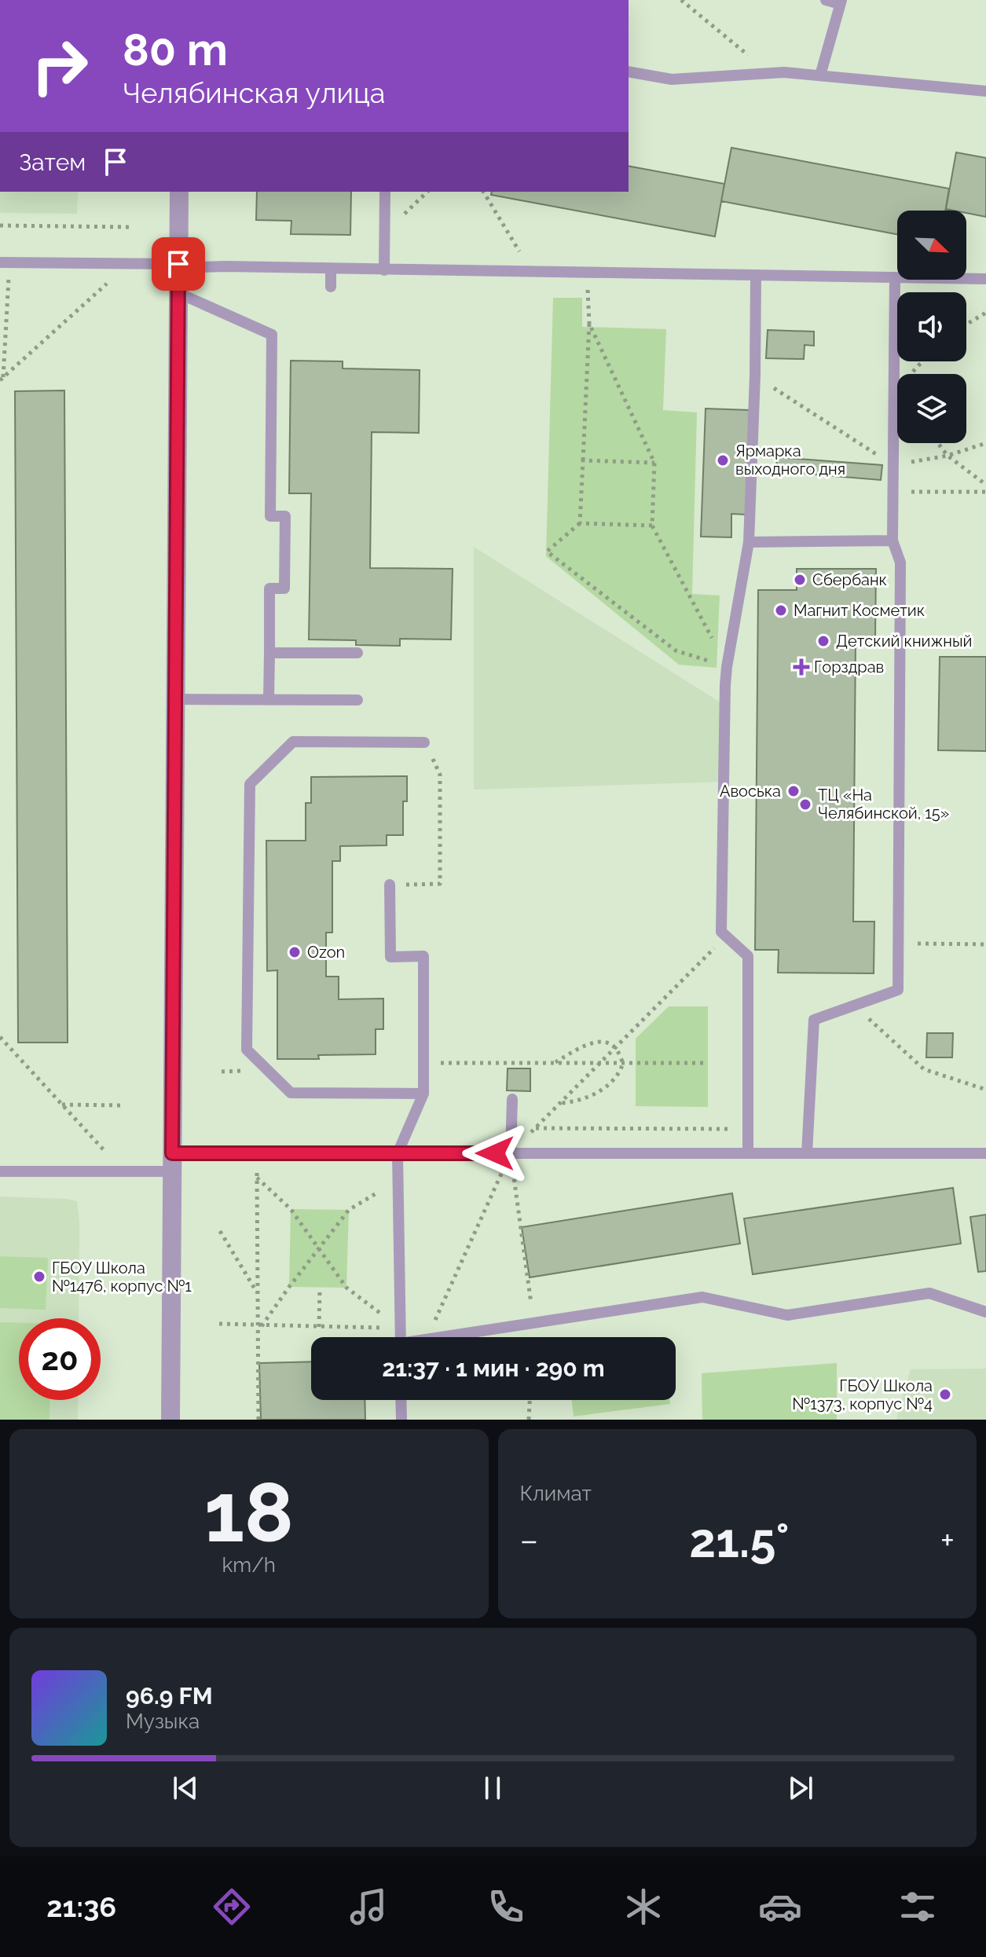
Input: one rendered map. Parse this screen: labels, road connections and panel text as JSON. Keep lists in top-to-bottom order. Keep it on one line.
{"places":{"other":["Ярмарка выходного дня","Сбербанк","Магнит Косметик","Детский книжный","Авоська","ТЦ «На Челябинской, 15»","Ozon","ГБОУ Школа №1476, корпус №1","ГБОУ Школа №1373, корпус №4"],"health":["Горздрав"]},"north":"bottom right","page":{"turn":["80 m","Челябинская улица"],"then":"Затем","limit":"20","trip":"21:37 · 1 мин · 290 m","tile":[["18","km/h"],"Климат"],"heat":["−","21.5°","+"],"song":["96.9 FM","Музыка"],"tabs":"21:36"}}
